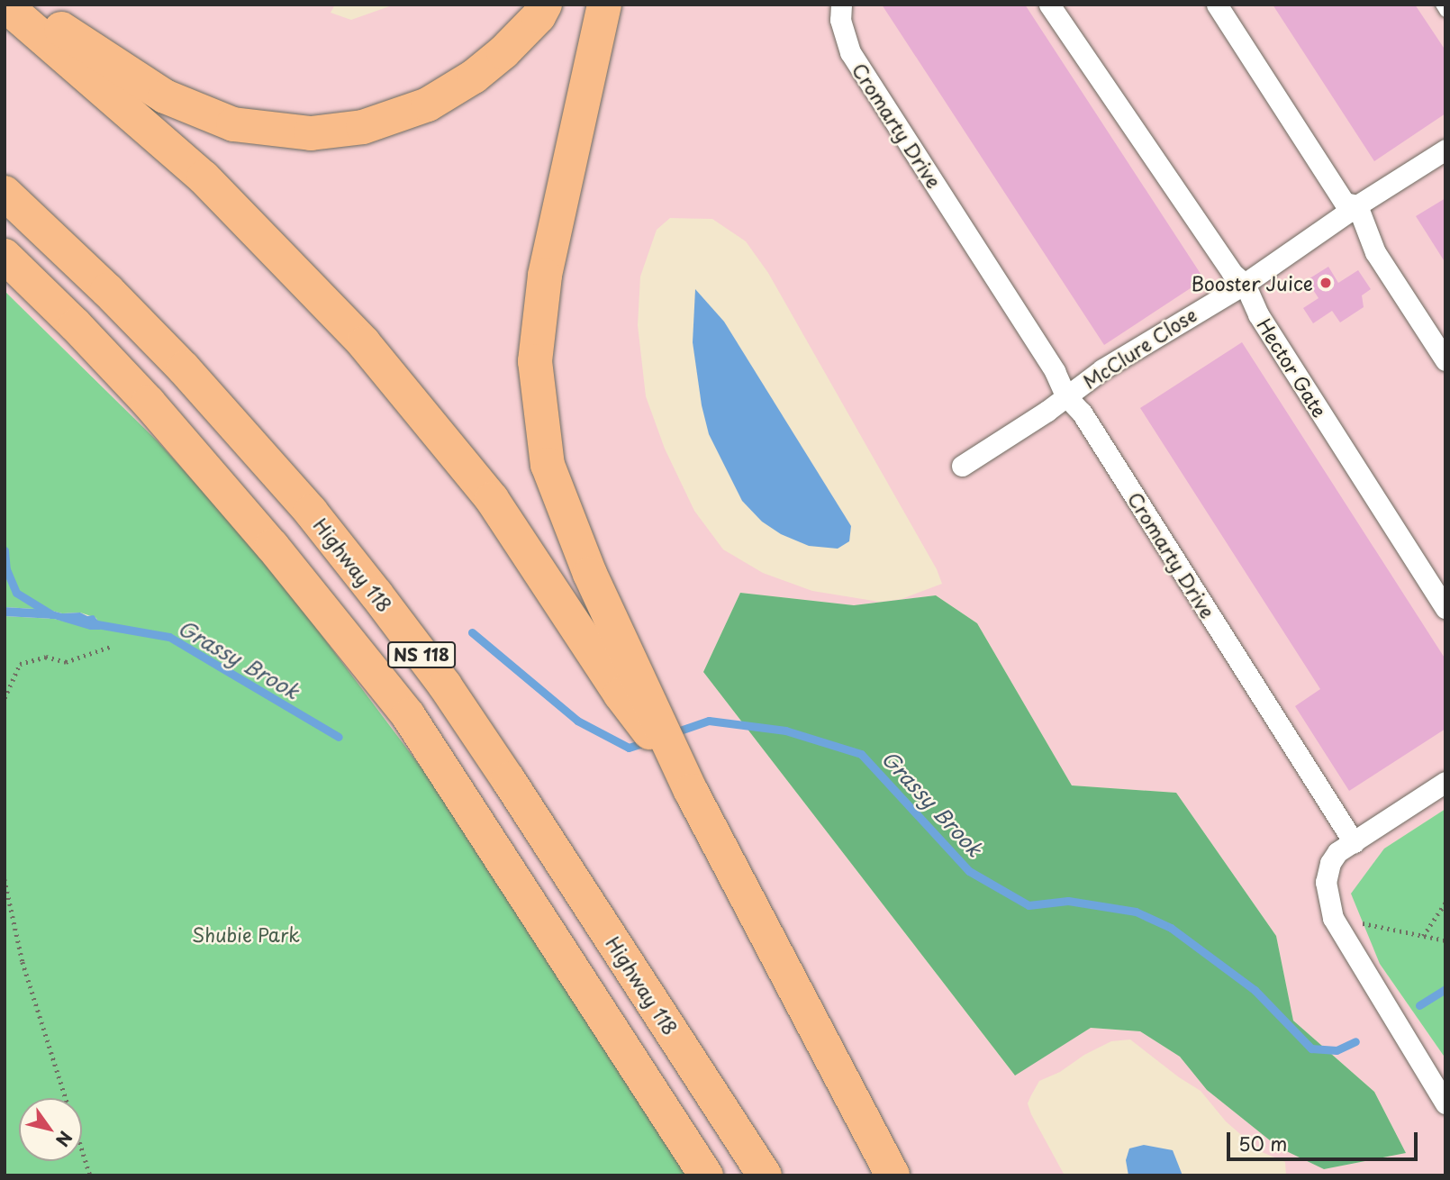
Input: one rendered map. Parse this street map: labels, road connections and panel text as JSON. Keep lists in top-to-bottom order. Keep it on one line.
{"streets":{"highway":["Highway 118","NS 118"],"street":["Cromarty Drive","McClure Close","Hector Gate"]},"crossings":[["Cromarty Drive","McClure Close"],["McClure Close","Hector Gate"]],"water":["Grassy Brook"],"parks":["Shubie Park"],"places":["Booster Juice"],"scale_bar":"50 m","north":"bottom right"}
